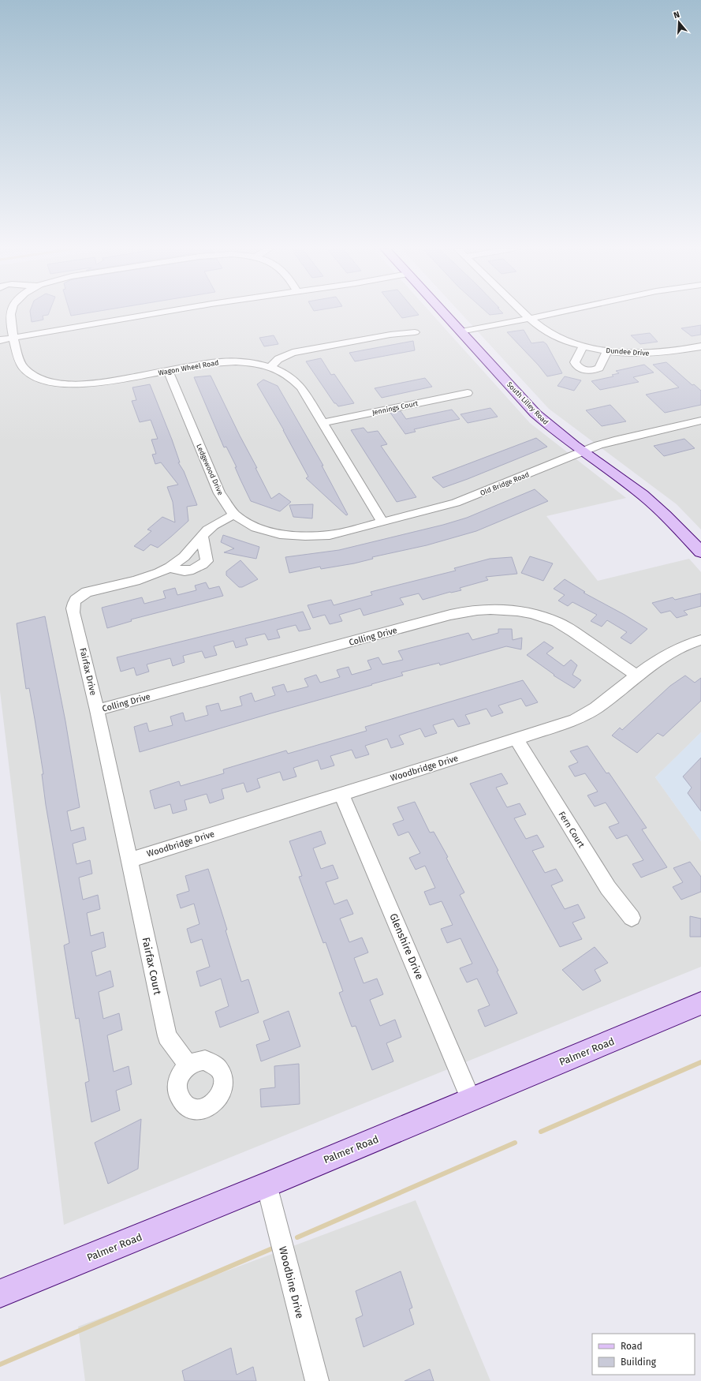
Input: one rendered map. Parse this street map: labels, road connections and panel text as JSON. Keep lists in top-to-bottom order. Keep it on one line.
{"streets":{"street":["Dundee Drive","Wagon Wheel Road","South Lilley Road","Jennings Court","Ledgewood Drive","Old Bridge Road","Colling Drive","Fairfax Drive","Woodbridge Drive","Fern Court","Glenshire Drive","Fairfax Court","Palmer Road","Woodbine Drive"]},"crossings":[["Wagon Wheel Road","Jennings Court"],["Wagon Wheel Road","Ledgewood Drive"],["Wagon Wheel Road","Old Bridge Road"],["South Lilley Road","Old Bridge Road"],["Ledgewood Drive","Old Bridge Road"],["Ledgewood Drive","Fairfax Drive"],["Colling Drive","Fairfax Drive"],["Colling Drive","Woodbridge Drive"],["Fairfax Drive","Woodbridge Drive"],["Fairfax Drive","Fairfax Court"],["Woodbridge Drive","Fern Court"],["Woodbridge Drive","Glenshire Drive"],["Woodbridge Drive","Fairfax Court"],["Glenshire Drive","Palmer Road"],["Palmer Road","Woodbine Drive"]],"legend":["Road","Building"],"north":"top"}
